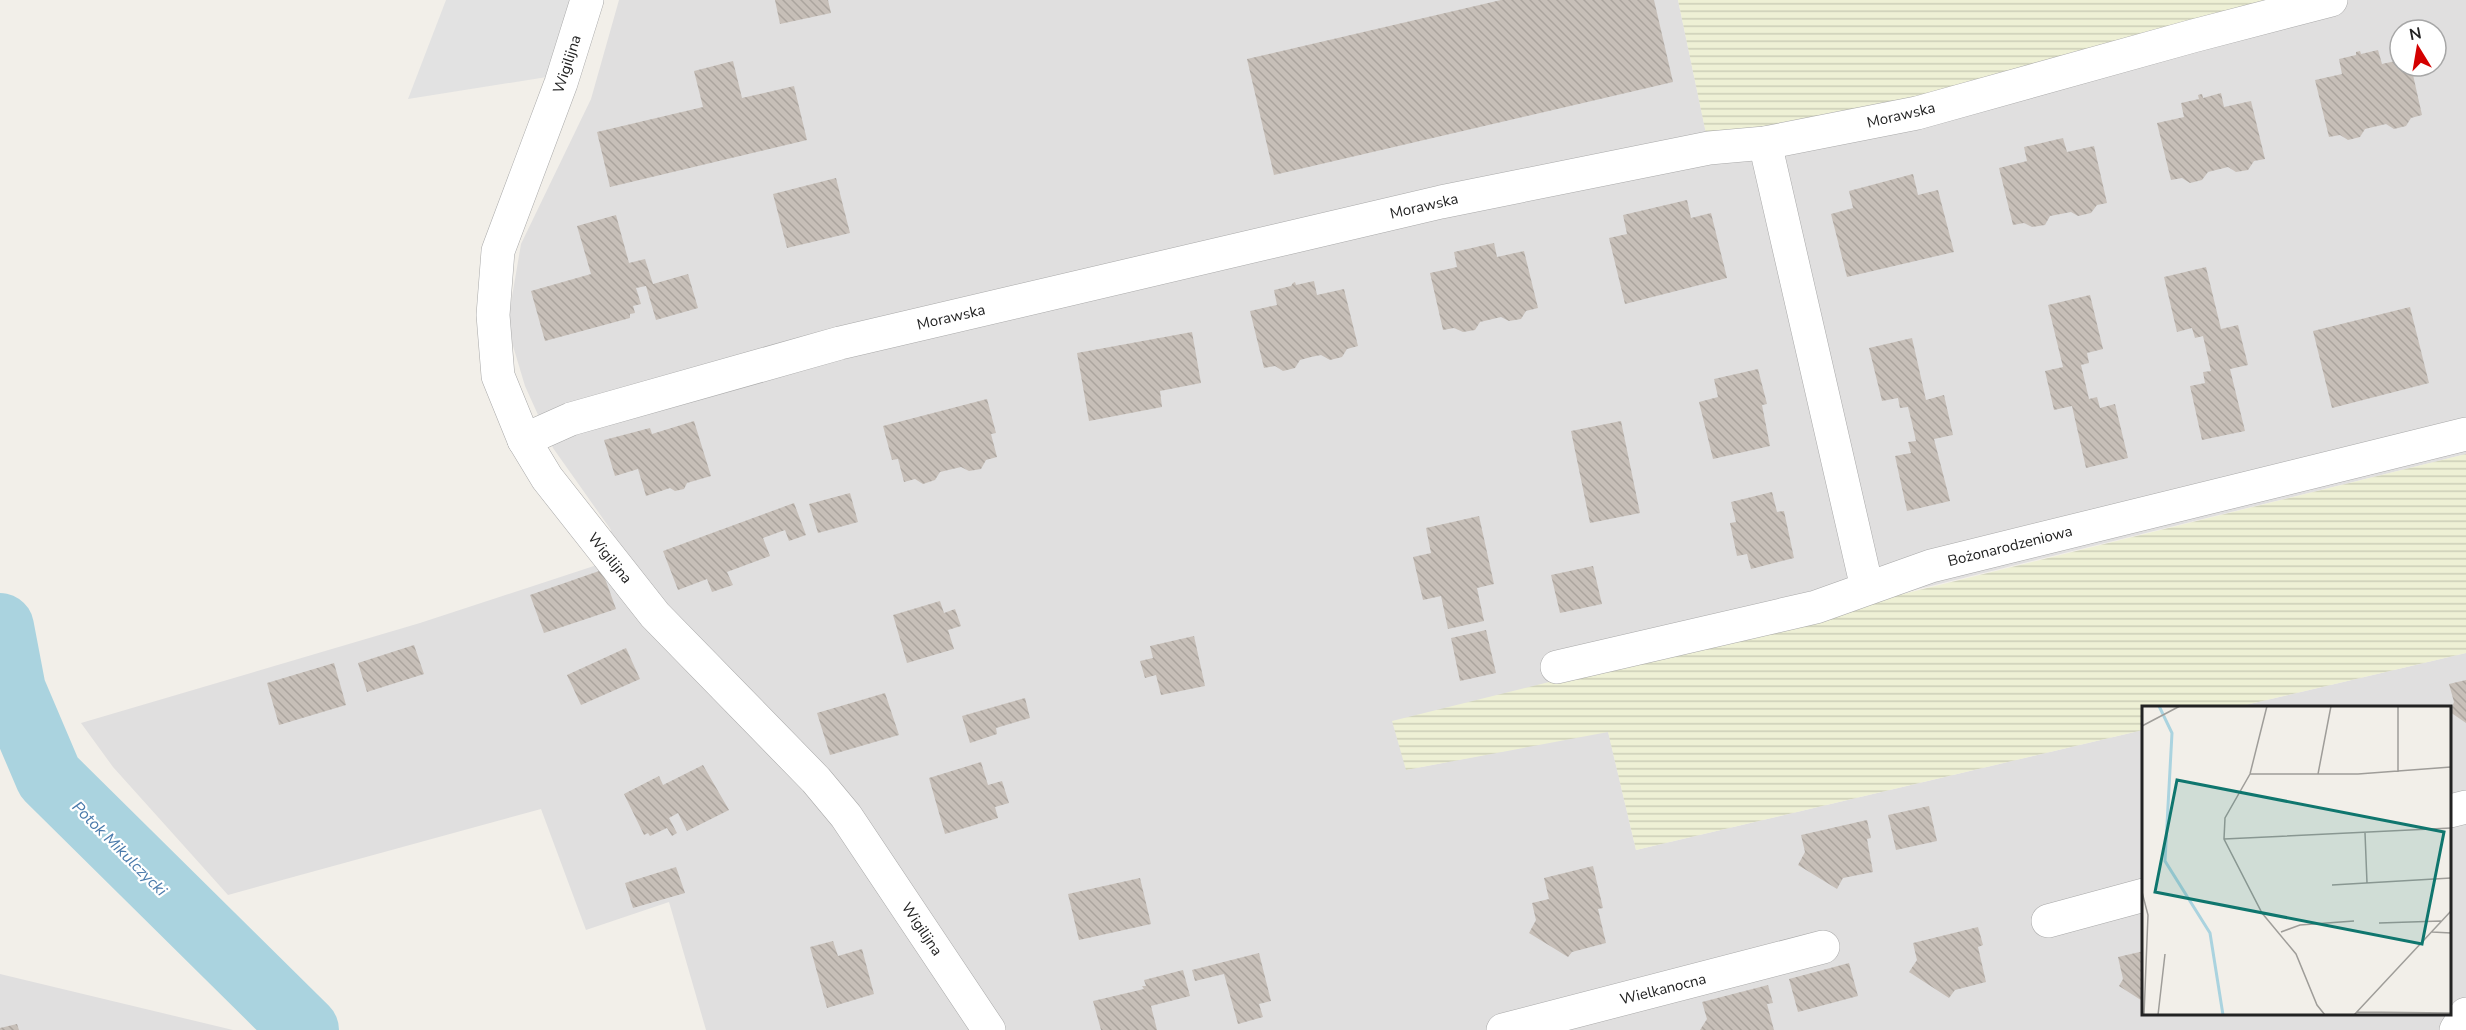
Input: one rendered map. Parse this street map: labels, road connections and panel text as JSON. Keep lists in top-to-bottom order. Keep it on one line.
{"streets":{"street":["Wigilijna","Morawska","Bożonarodzeniowa","Wielkanocna"]},"crossings":[["Wigilijna","Morawska"]],"water":["Potok Mikulczycki"],"north":"top"}
